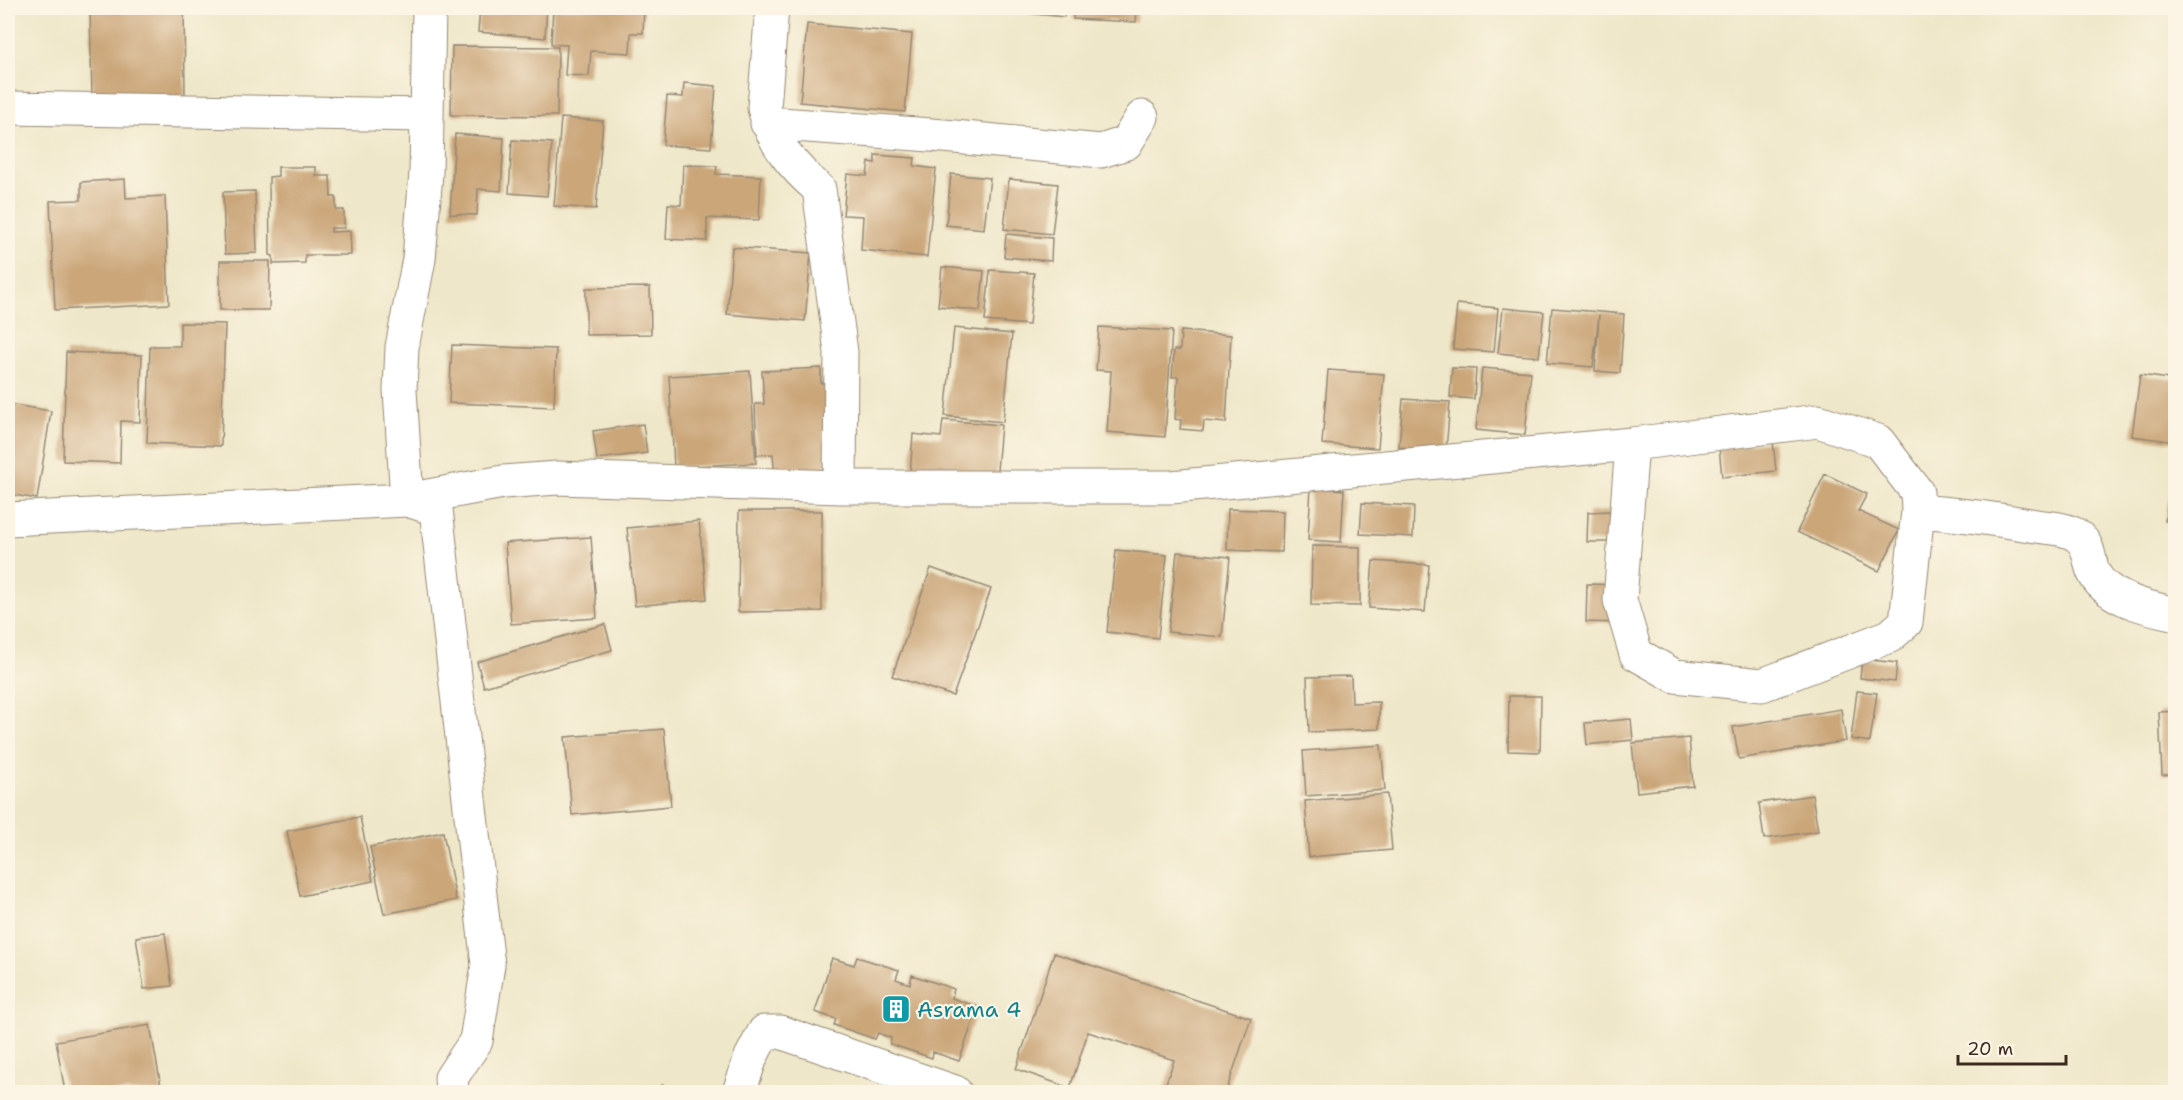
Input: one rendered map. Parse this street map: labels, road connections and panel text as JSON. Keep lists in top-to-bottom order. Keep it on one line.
{"places":{"building":["Asrama 4"]},"scale_bar":"20 m"}
